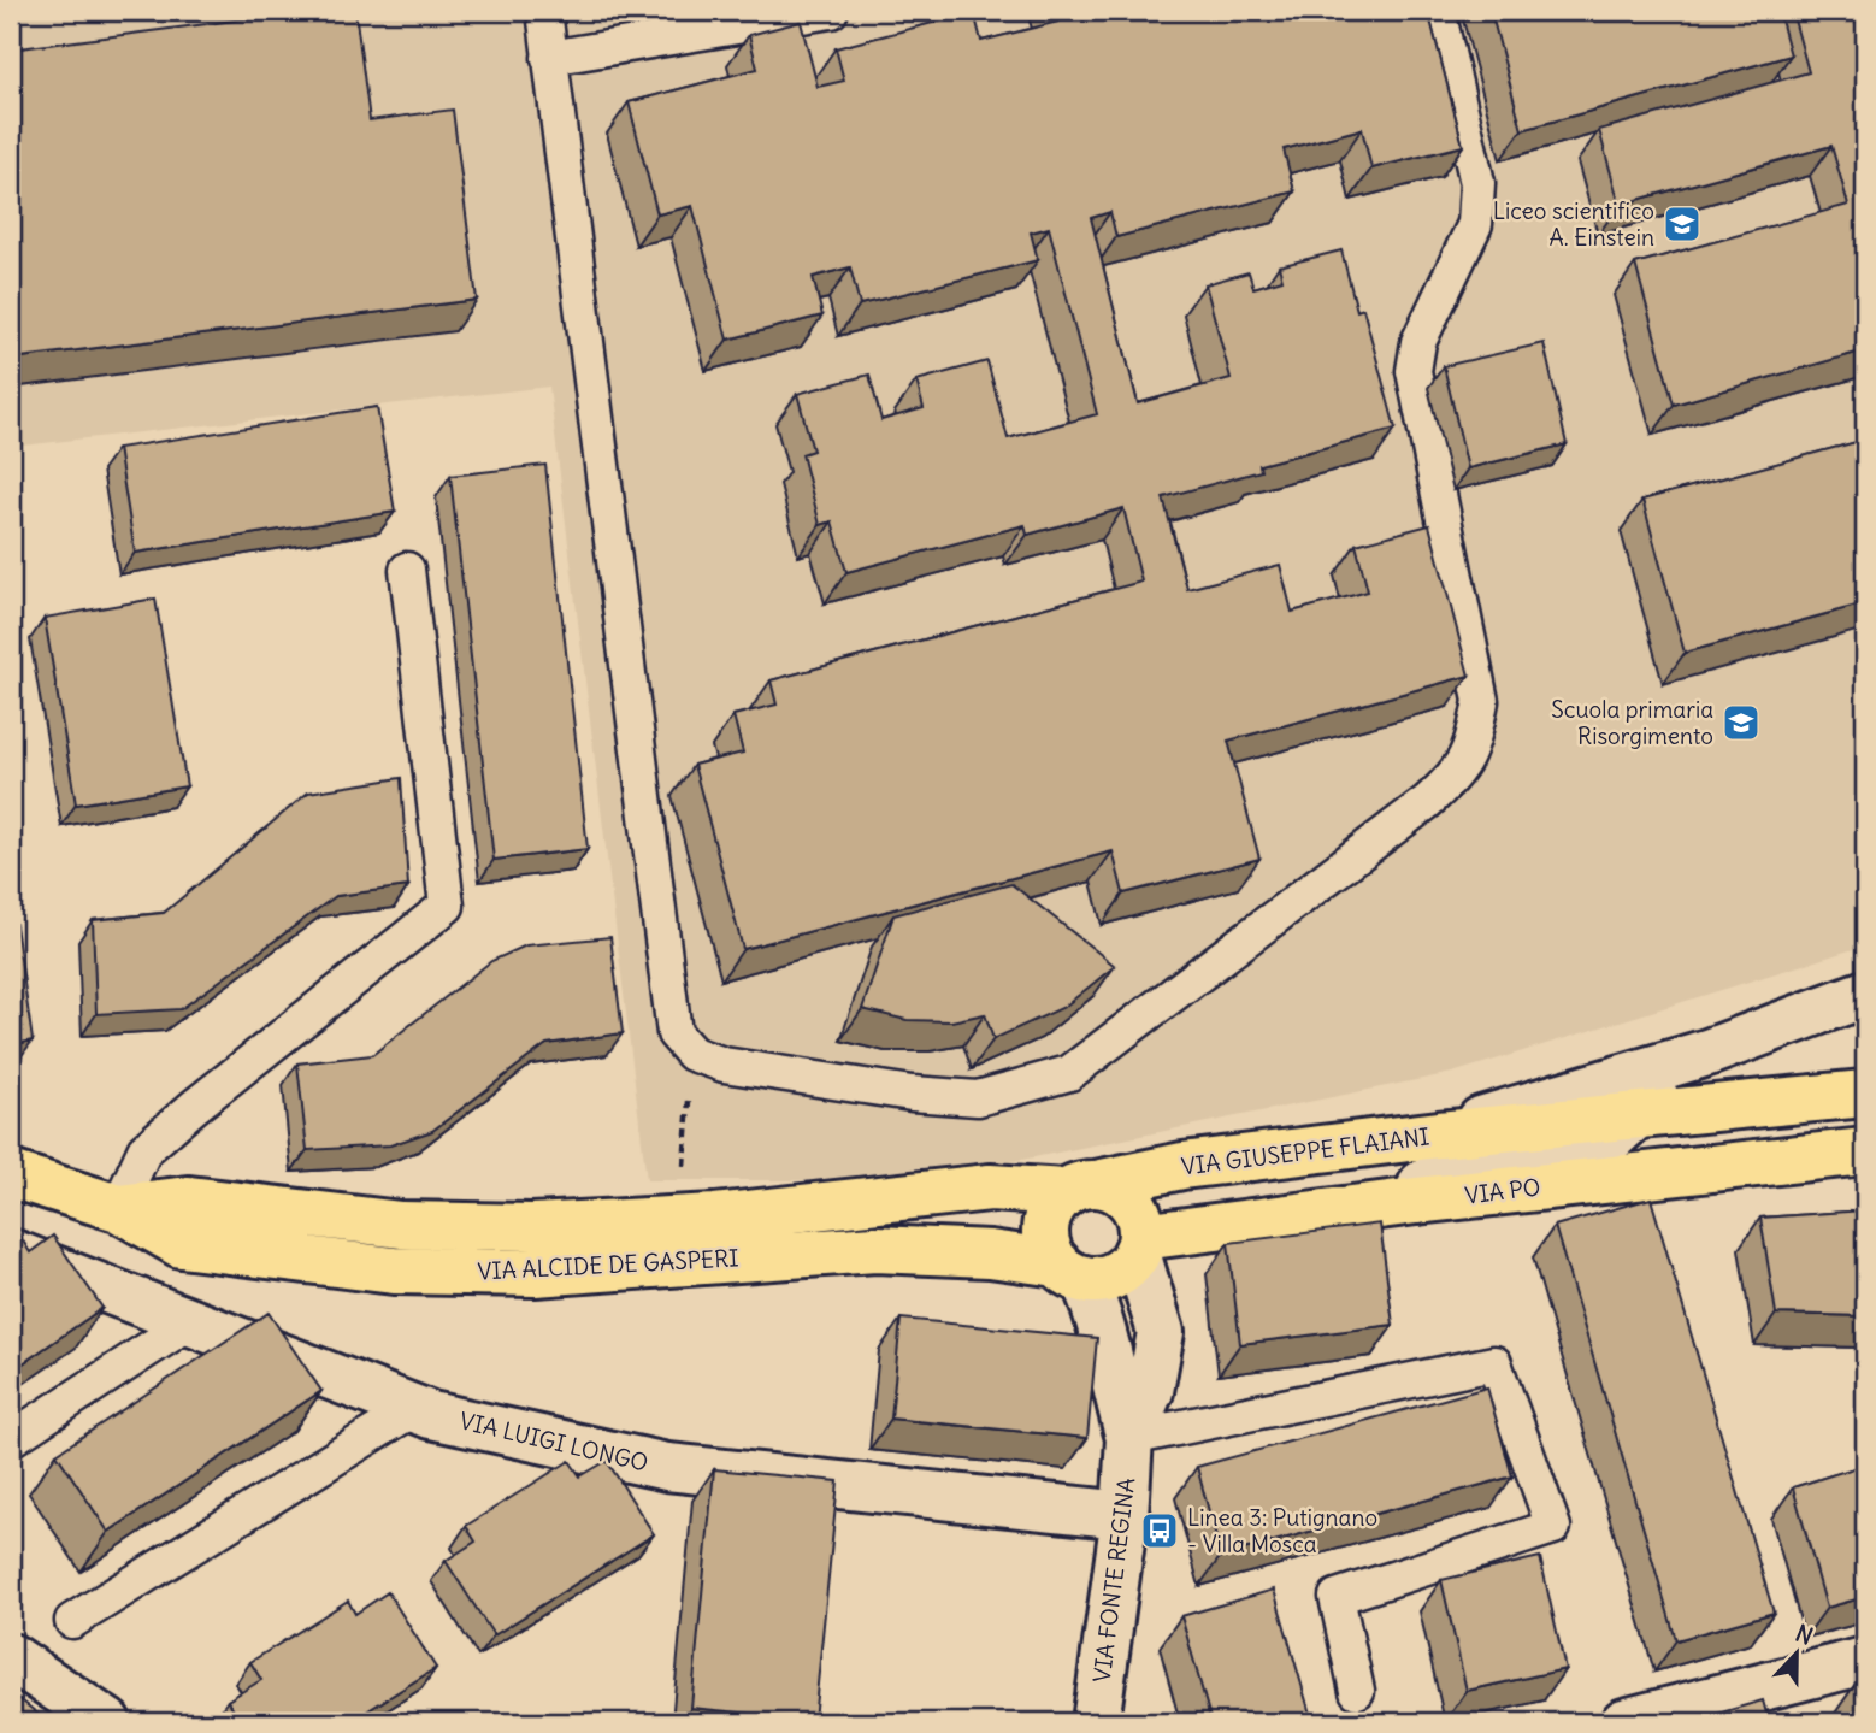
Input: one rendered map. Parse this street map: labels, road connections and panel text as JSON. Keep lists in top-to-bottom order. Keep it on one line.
{"streets":{"main road":["VIA GIUSEPPE FLAIANI","VIA PO","VIA ALCIDE DE GASPERI"],"street":["VIA LUIGI LONGO","VIA FONTE REGINA"]},"crossings":[["VIA GIUSEPPE FLAIANI","VIA PO"],["VIA GIUSEPPE FLAIANI","VIA ALCIDE DE GASPERI"],["VIA GIUSEPPE FLAIANI","VIA FONTE REGINA"],["VIA PO","VIA ALCIDE DE GASPERI"],["VIA PO","VIA FONTE REGINA"],["VIA ALCIDE DE GASPERI","VIA FONTE REGINA"],["VIA LUIGI LONGO","VIA FONTE REGINA"]],"places":{"school or university":["Liceo scientifico A. Einstein","Scuola primaria Risorgimento"],"bus stop":["Linea 3: Putignano - Villa Mosca"]},"north":"top"}
